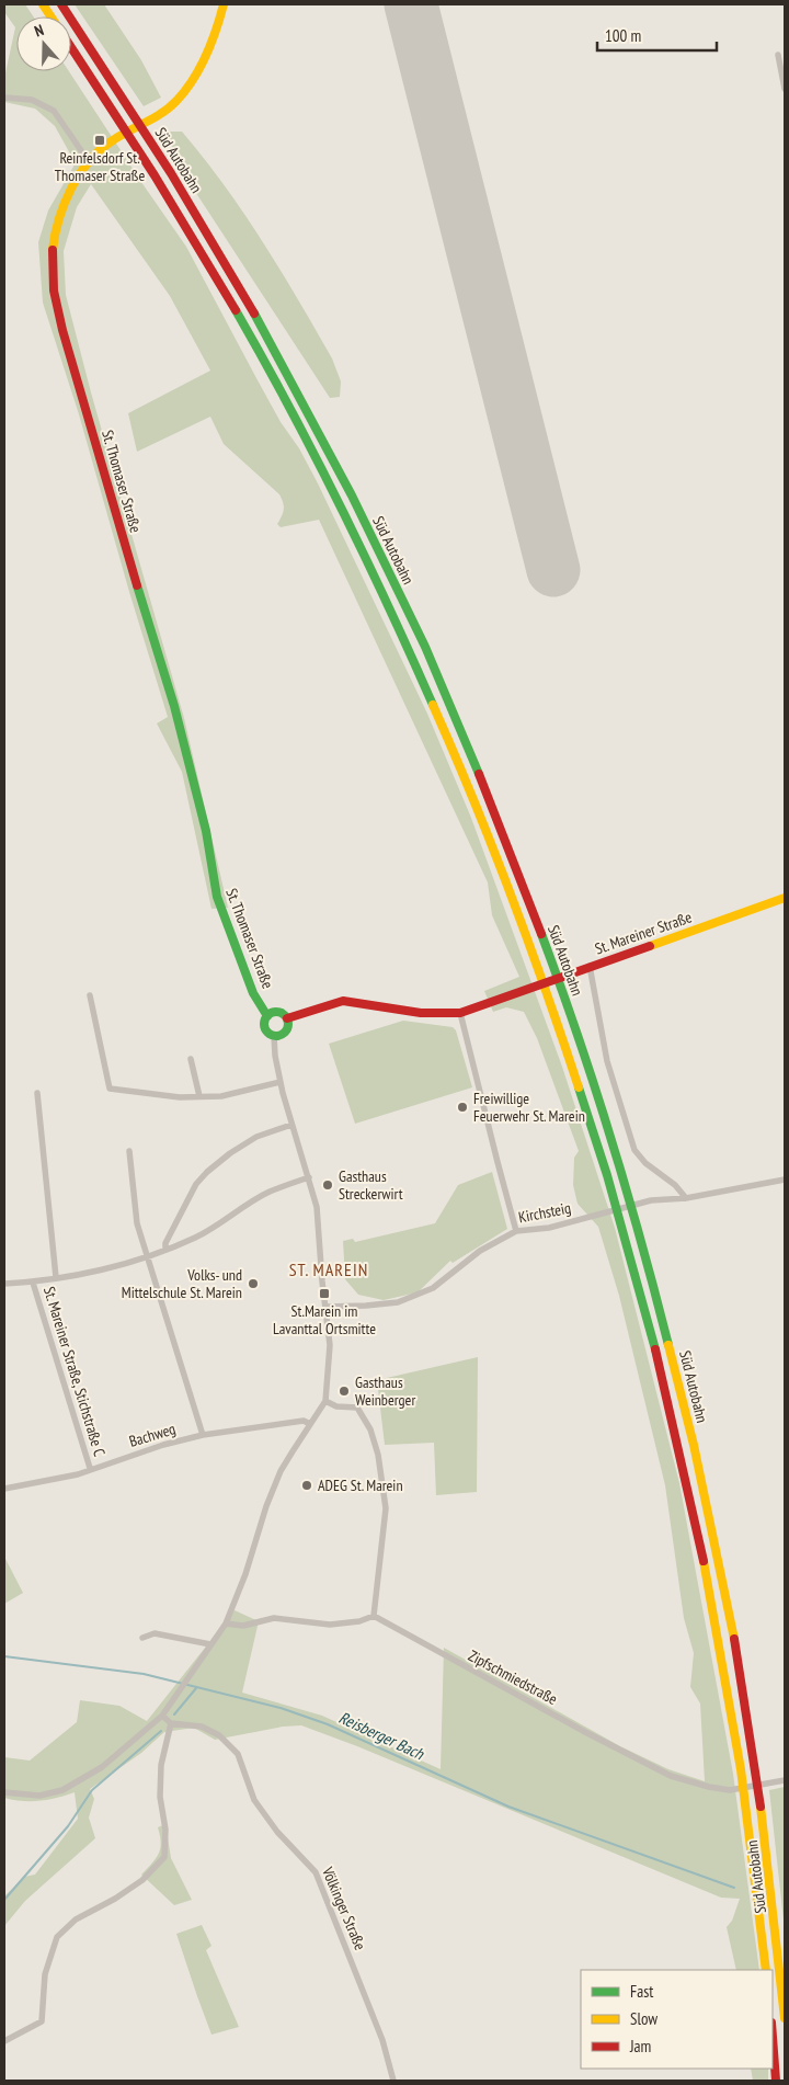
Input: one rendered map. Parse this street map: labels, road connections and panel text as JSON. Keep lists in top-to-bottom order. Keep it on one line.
{"streets":{"main road":["Süd Autobahn","St. Thomaser Straße","St. Mareiner Straße"],"street":["Kirchsteig","St. Mareiner Straße, Stichstraße C","Bachweg","Zipfschmiedstraße","Völkinger Straße"]},"crossings":[["St. Thomaser Straße","St. Mareiner Straße"],["St. Mareiner Straße, Stichstraße C","Bachweg"]],"districts":["ST. MAREIN"],"water":["Reisberger Bach"],"places":{"transit":["Reinfelsdorf St. Thomaser Straße","St.Marein im Lavanttal Ortsmitte"],"other":["Freiwillige Feuerwehr St. Marein","Gasthaus Streckerwirt","Volks- und Mittelschule St. Marein","Gasthaus Weinberger","ADEG St. Marein"]},"legend":["Fast","Slow","Jam"],"scale_bar":"100 m","north":"top"}
